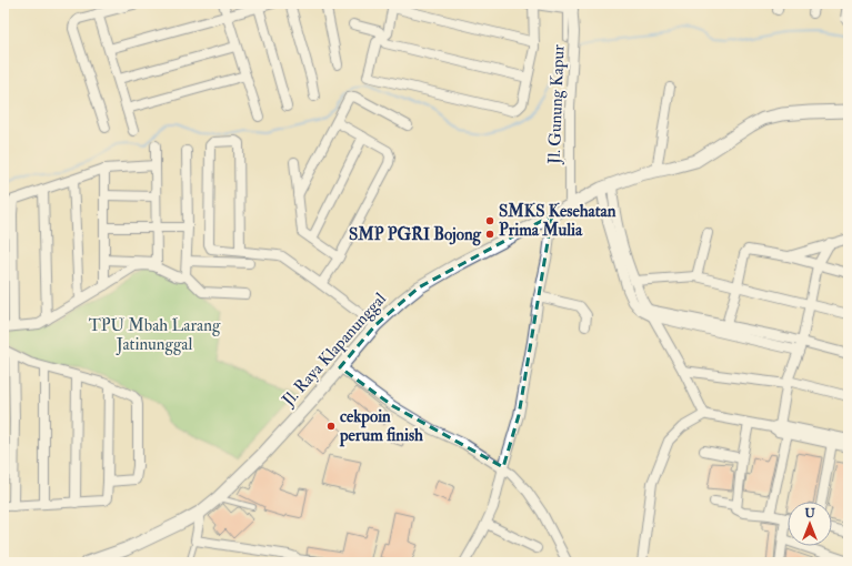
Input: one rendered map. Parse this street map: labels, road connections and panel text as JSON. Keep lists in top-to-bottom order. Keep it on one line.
{"streets":{"street":["Jl. Gunung Kapur","Jl. Raya Klapanunggal"]},"crossings":[["Jl. Gunung Kapur","Jl. Raya Klapanunggal"]],"parks":["TPU Mbah Larang Jatinunggal"],"places":["SMKS Kesehatan Prima Mulia","SMP PGRI Bojong","cekpoin perum finish"],"north":"top"}
